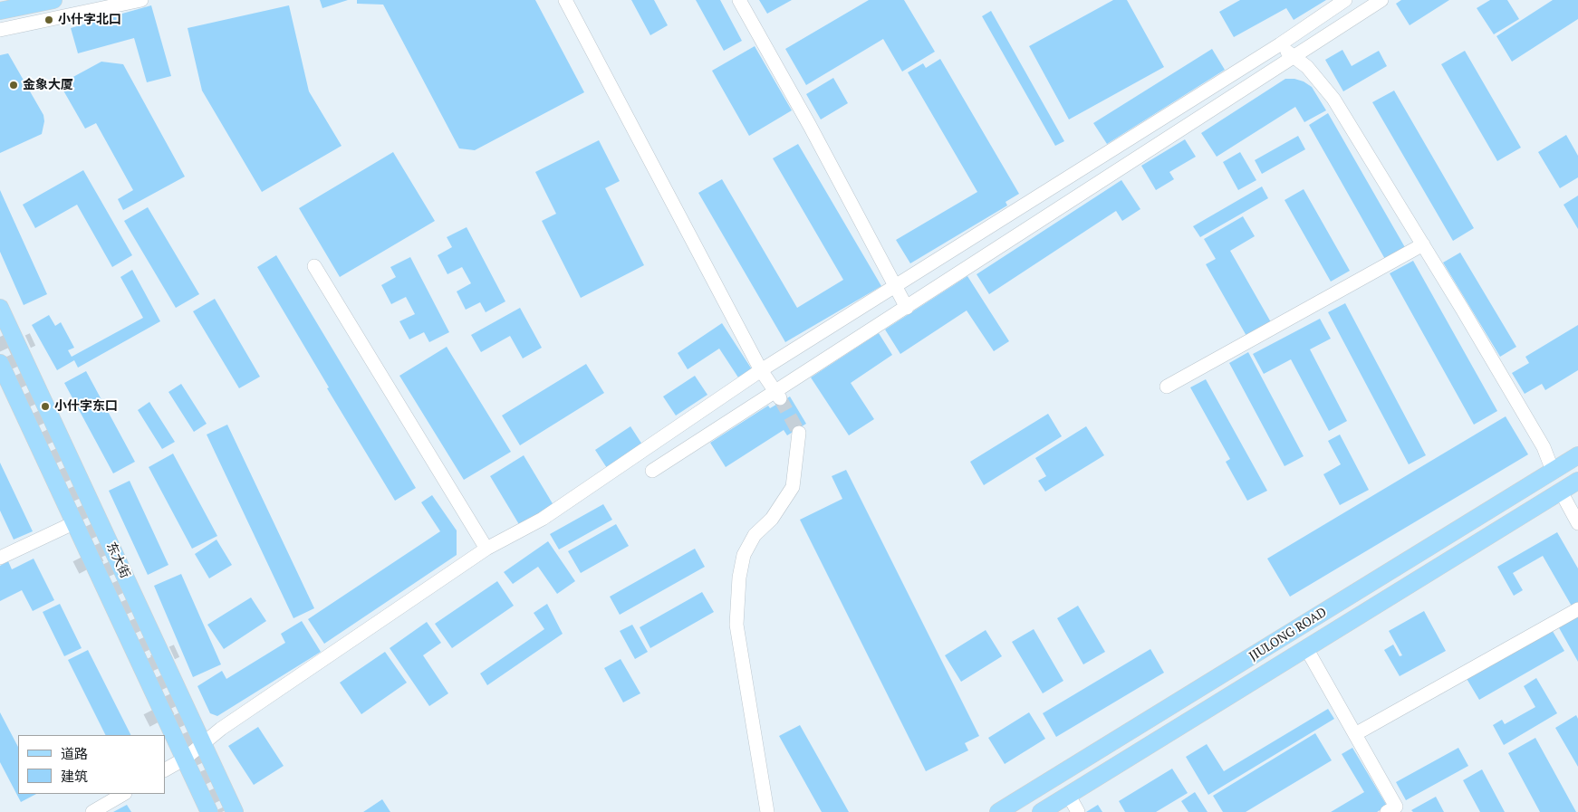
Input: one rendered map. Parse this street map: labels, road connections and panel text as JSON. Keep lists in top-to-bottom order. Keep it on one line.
{"streets":{"main road":["东大街","JIULONG ROAD"]},"places":["小什字北口","金象大厦","小什字东口"],"legend":["道路","建筑"]}
